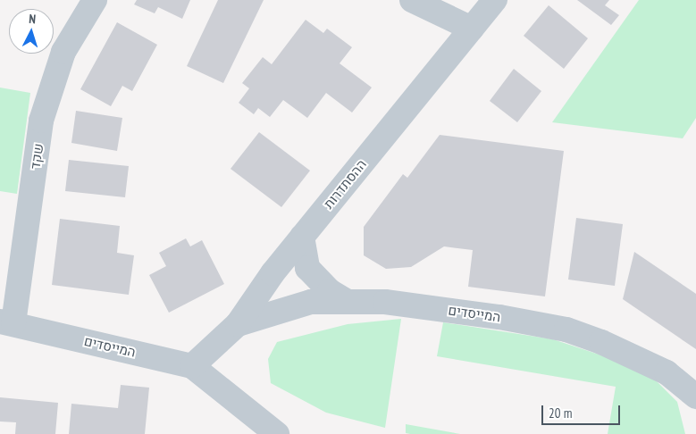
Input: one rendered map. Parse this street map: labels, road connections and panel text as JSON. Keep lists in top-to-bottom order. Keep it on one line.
{"streets":{"street":["שקד","ההסתדרות","המייסדים"]},"crossings":[["שקד","המייסדים"],["ההסתדרות","המייסדים"]],"scale_bar":"20 m","north":"top"}
